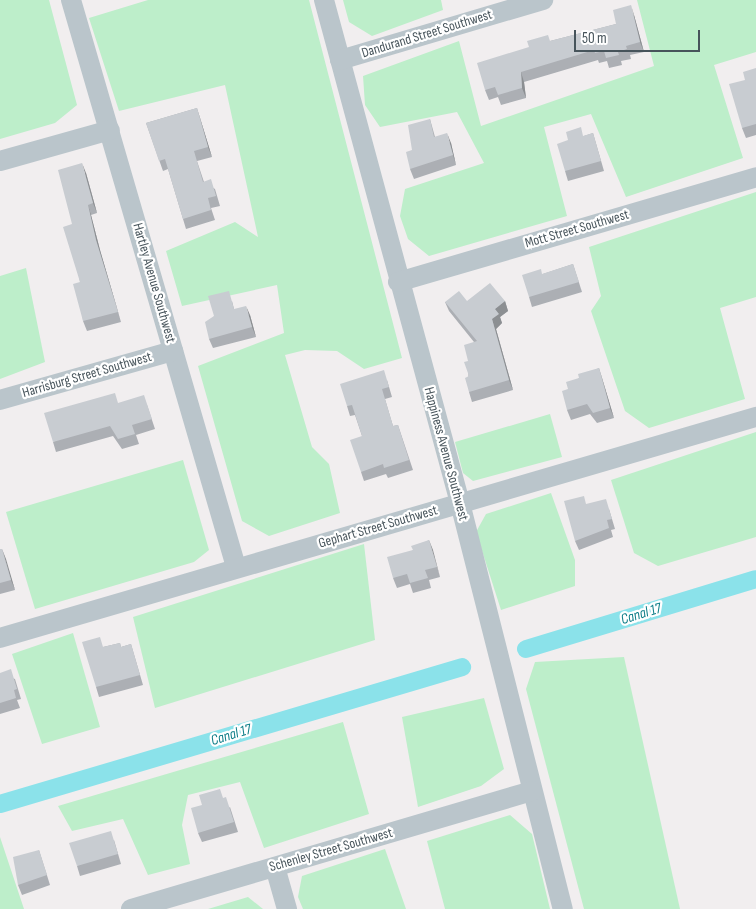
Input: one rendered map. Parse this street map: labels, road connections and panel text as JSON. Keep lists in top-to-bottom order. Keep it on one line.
{"streets":{"street":["Dandurand Street Southwest","Mott Street Southwest","Hartley Avenue Southwest","Harrisburg Street Southwest","Happiness Avenue Southwest","Gephart Street Southwest","Schenley Street Southwest"]},"crossings":[["Dandurand Street Southwest","Happiness Avenue Southwest"],["Mott Street Southwest","Happiness Avenue Southwest"],["Hartley Avenue Southwest","Harrisburg Street Southwest"],["Hartley Avenue Southwest","Gephart Street Southwest"],["Happiness Avenue Southwest","Gephart Street Southwest"],["Happiness Avenue Southwest","Schenley Street Southwest"]],"water":["Canal 17"],"scale_bar":"50 m"}
